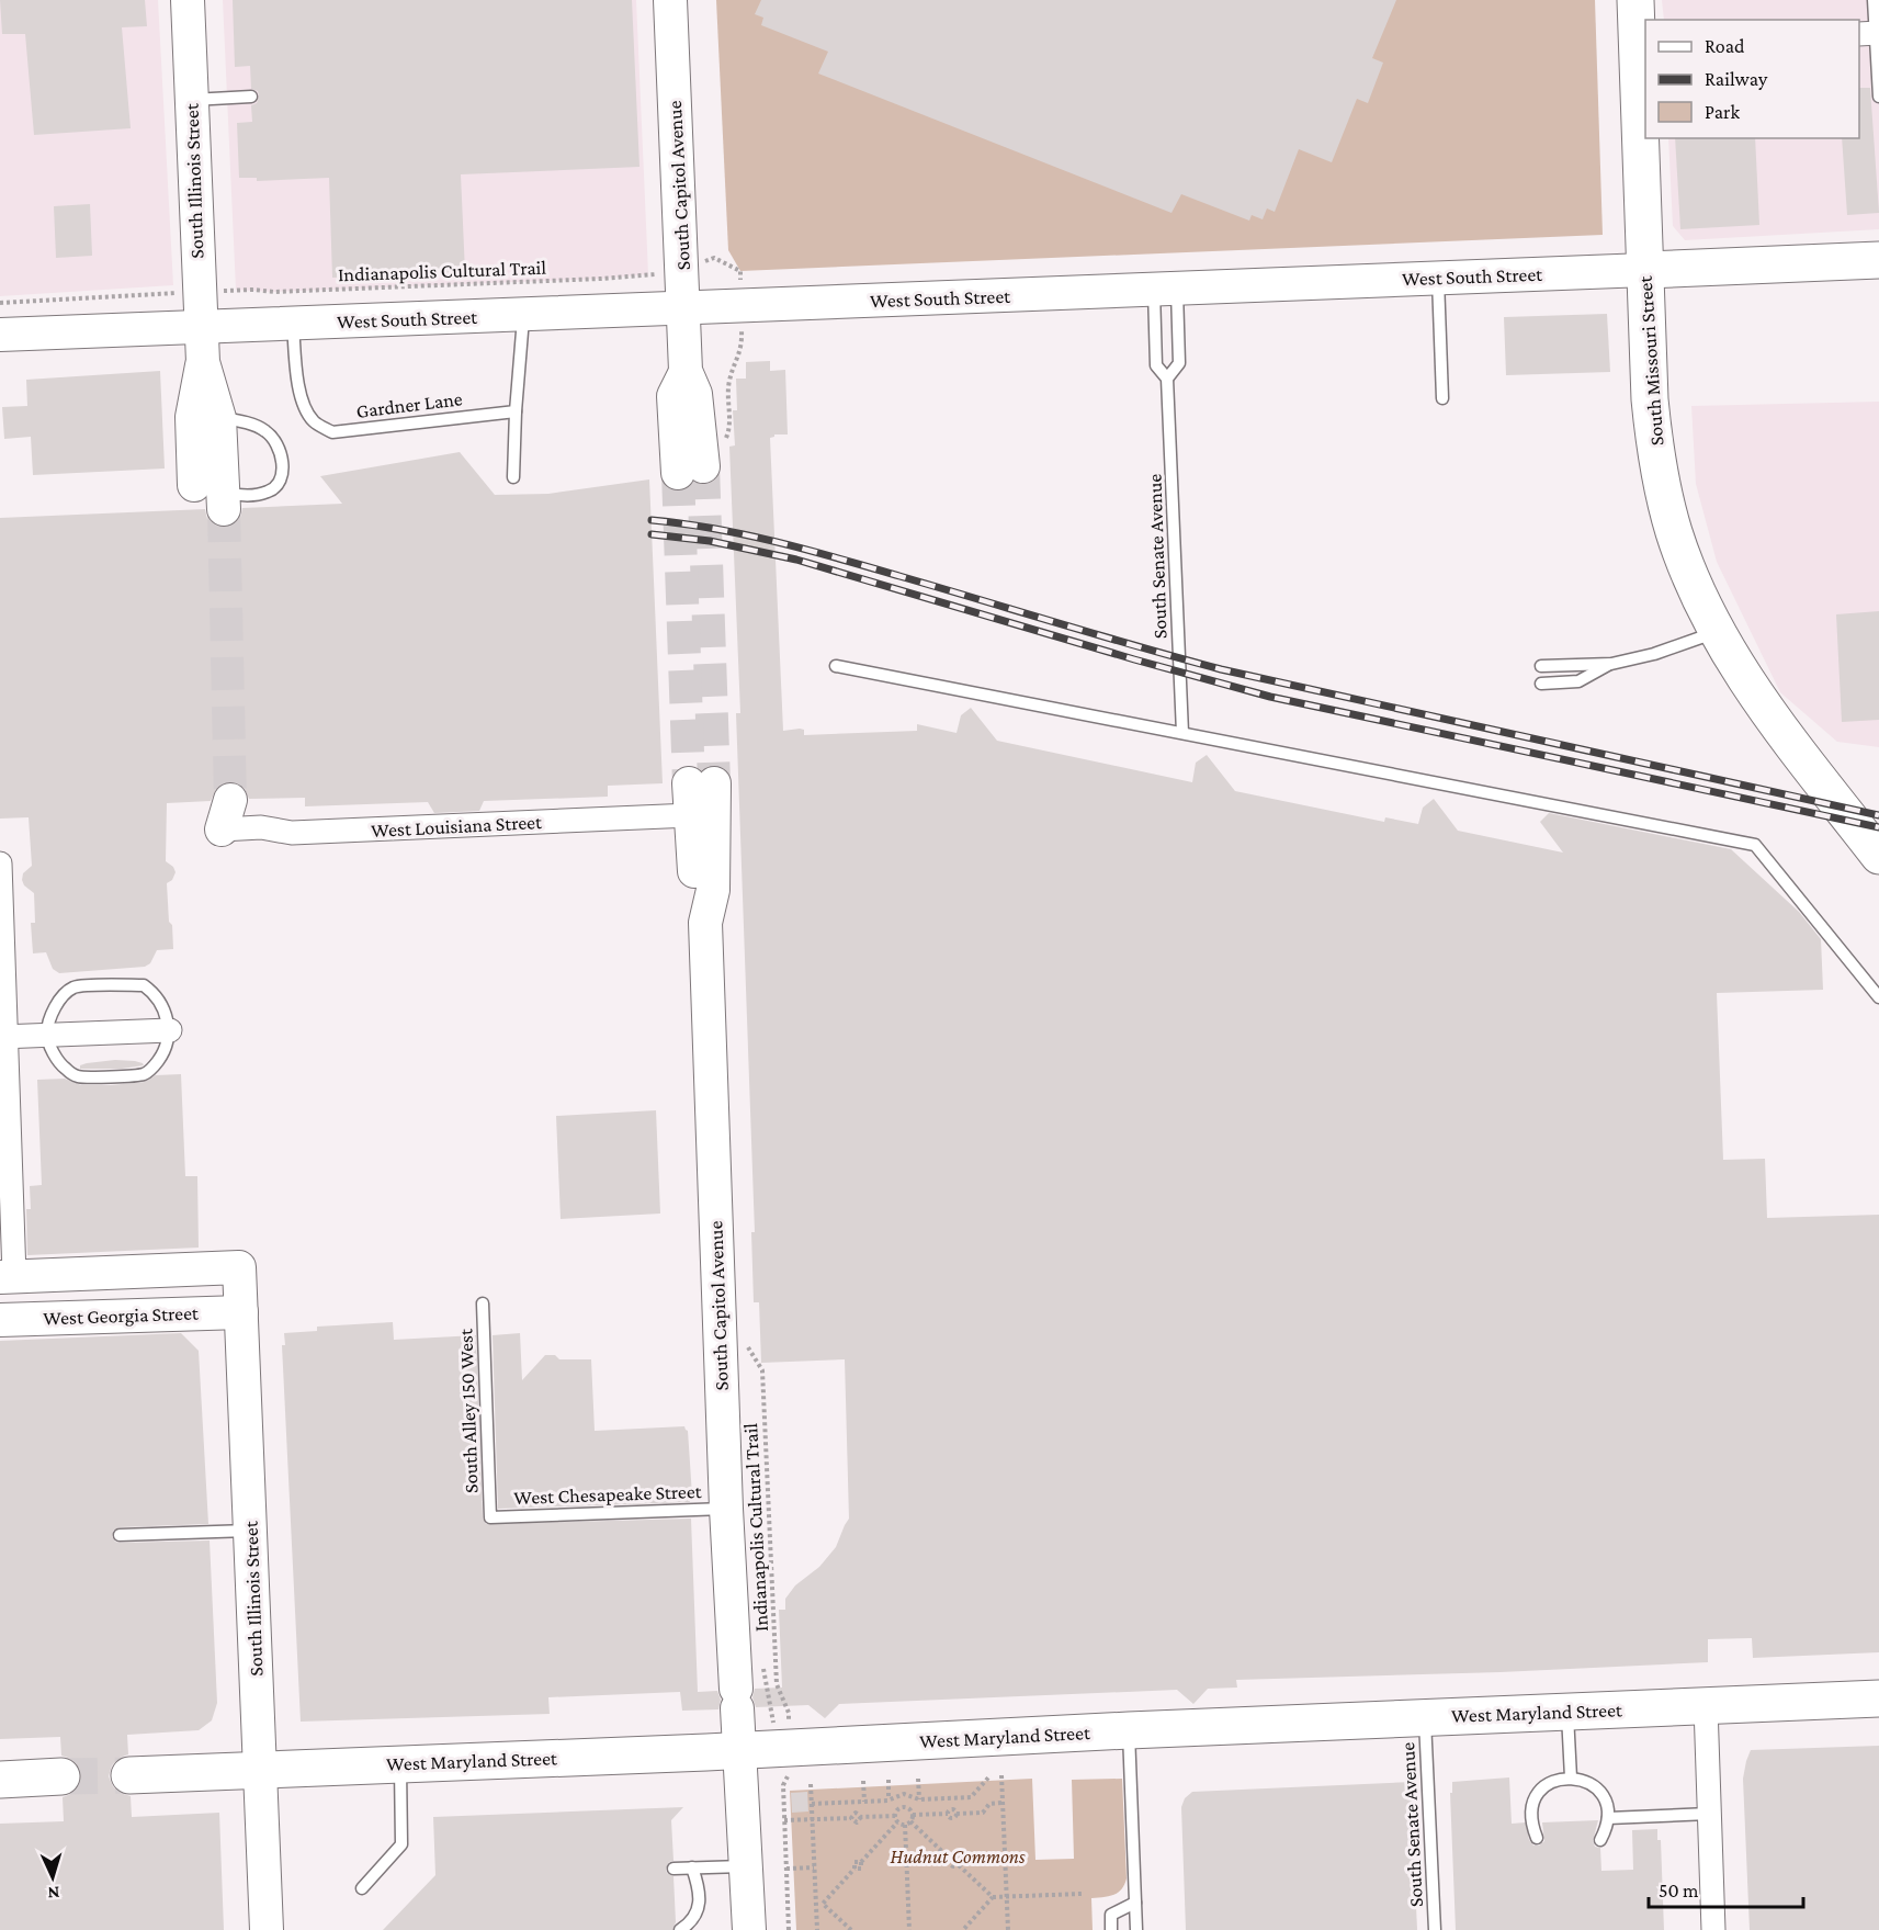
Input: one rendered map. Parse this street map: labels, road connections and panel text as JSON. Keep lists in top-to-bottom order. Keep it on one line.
{"streets":{"main road":["South Illinois Street","South Capitol Avenue","West South Street","South Missouri Street","West Georgia Street","West Maryland Street"],"street":["West Louisiana Street"],"lane":["Gardner Lane","South Senate Avenue","South Alley 150 West","West Chesapeake Street"],"path":["Indianapolis Cultural Trail"]},"crossings":[["South Illinois Street","West South Street"],["South Illinois Street","West Georgia Street"],["South Illinois Street","West Maryland Street"],["South Capitol Avenue","West South Street"],["South Capitol Avenue","West Louisiana Street"],["South Capitol Avenue","West Chesapeake Street"],["South Capitol Avenue","West Maryland Street"],["West South Street","South Missouri Street"],["West South Street","Gardner Lane"],["West South Street","South Senate Avenue"],["South Senate Avenue","West Maryland Street"],["South Alley 150 West","West Chesapeake Street"]],"parks":["Hudnut Commons"],"legend":["Road","Railway","Park"],"scale_bar":"50 m","north":"bottom"}
